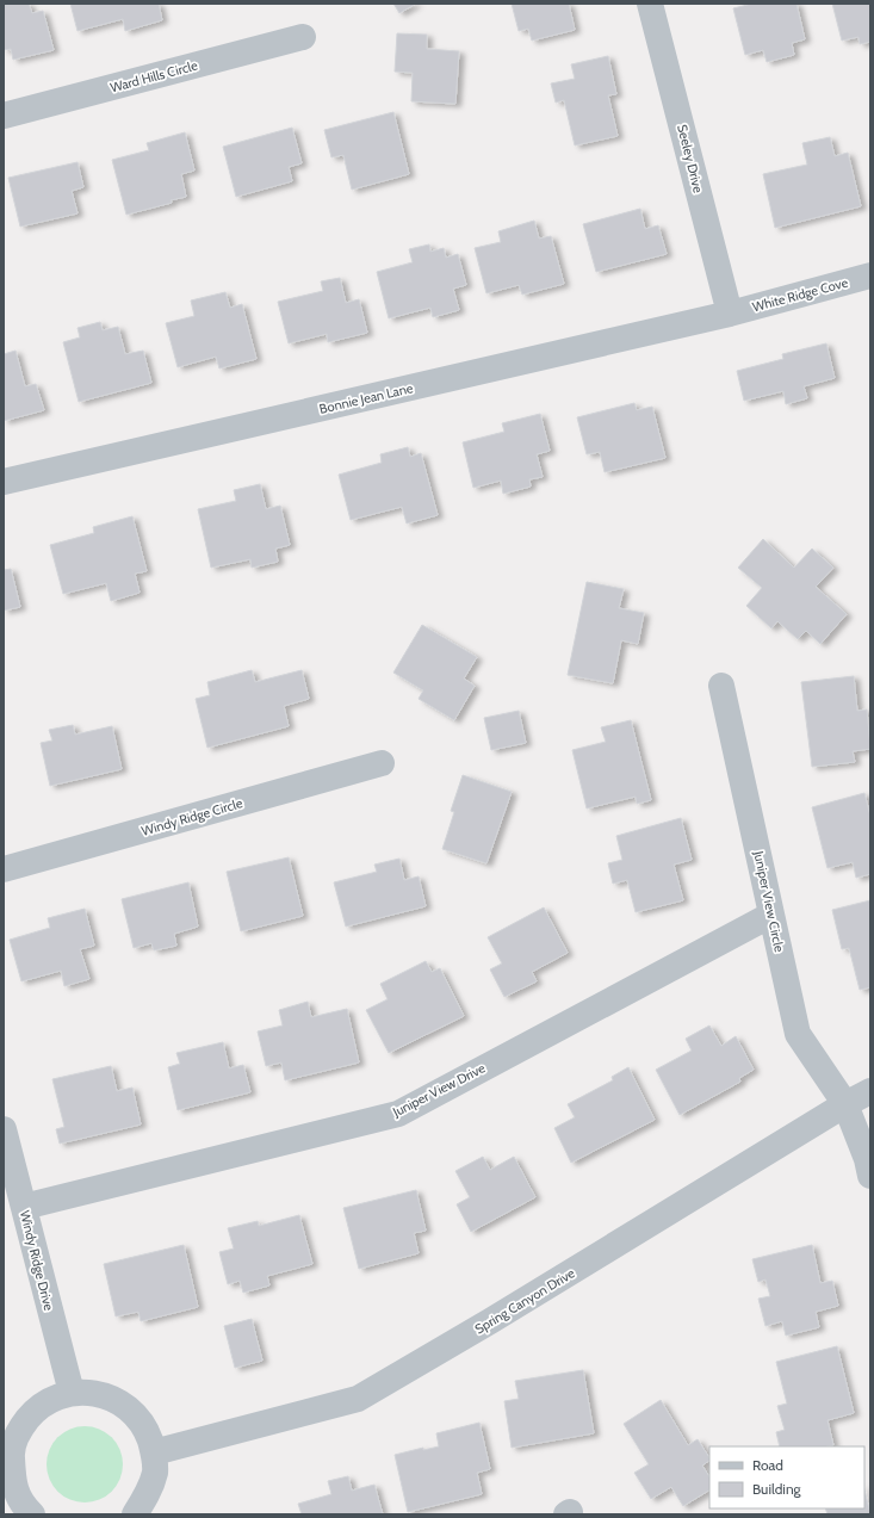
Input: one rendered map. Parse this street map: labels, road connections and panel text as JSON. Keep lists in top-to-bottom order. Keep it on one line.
{"streets":{"street":["Ward Hills Circle","Seeley Drive","White Ridge Cove","Bonnie Jean Lane","Windy Ridge Circle","Juniper View Circle","Juniper View Drive","Windy Ridge Drive","Spring Canyon Drive"]},"crossings":[["Seeley Drive","White Ridge Cove"],["Seeley Drive","Bonnie Jean Lane"],["White Ridge Cove","Bonnie Jean Lane"],["Juniper View Circle","Juniper View Drive"],["Juniper View Circle","Spring Canyon Drive"],["Juniper View Drive","Windy Ridge Drive"]],"legend":["Road","Building"]}
